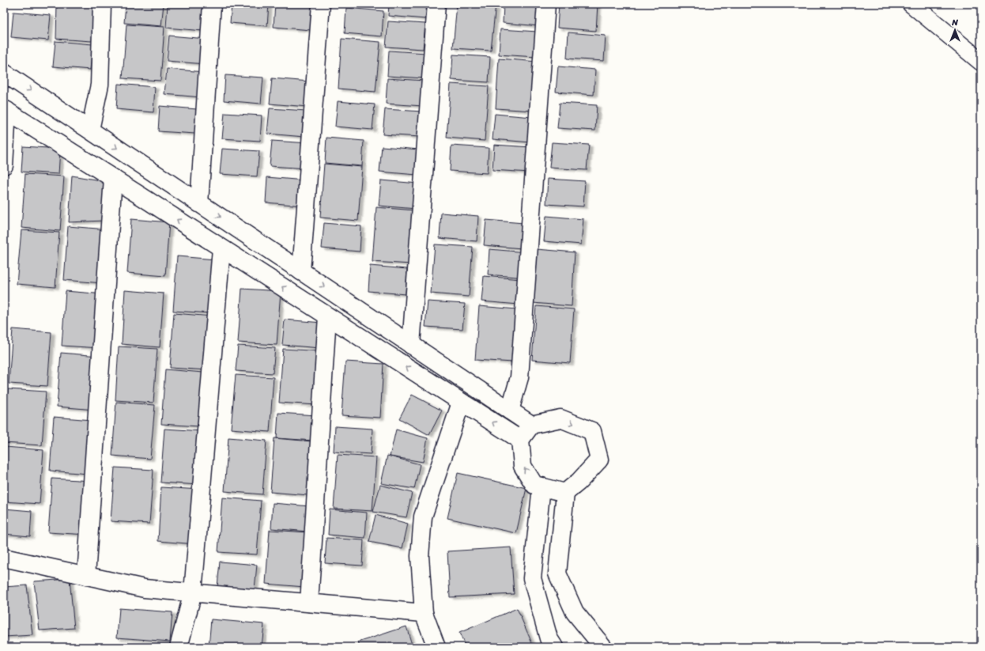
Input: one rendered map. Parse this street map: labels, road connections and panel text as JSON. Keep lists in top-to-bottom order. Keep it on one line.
{"north":"top"}
